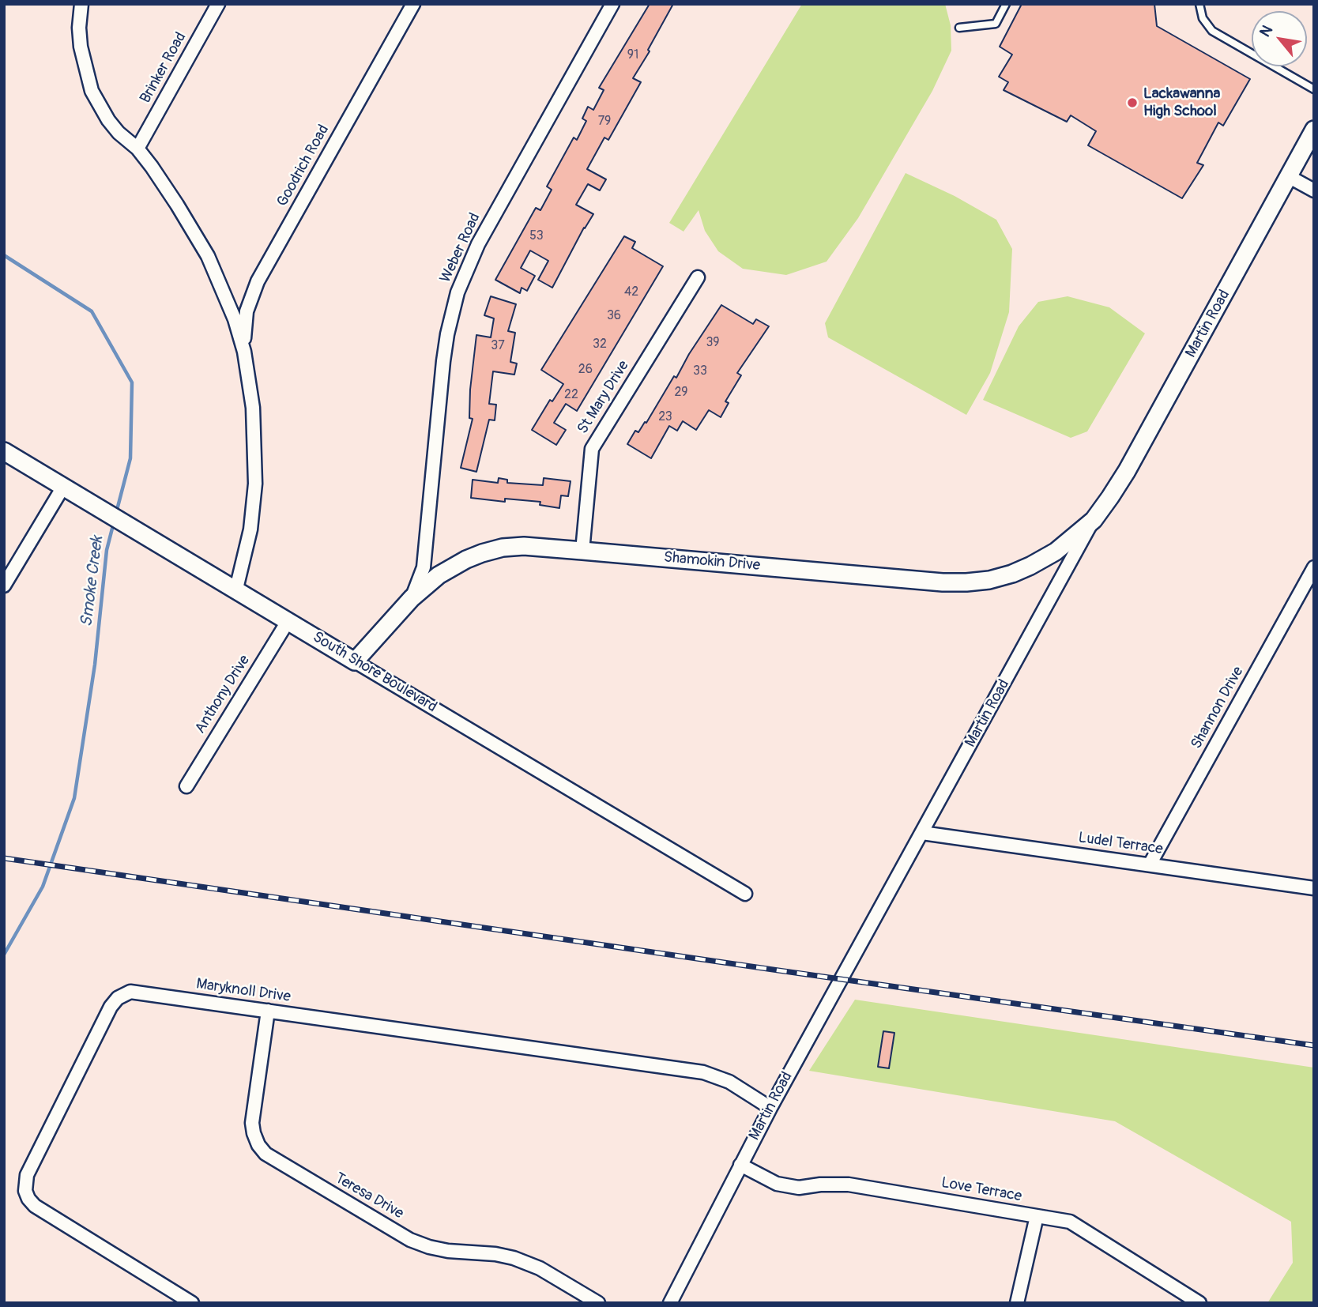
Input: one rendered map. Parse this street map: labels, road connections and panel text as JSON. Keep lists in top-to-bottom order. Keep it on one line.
{"streets":{"street":["Brinker Road","Goodrich Road","Weber Road","Martin Road","St Mary Drive","Shamokin Drive","South Shore Boulevard","Anthony Drive","Shannon Drive","Ludel Terrace","Maryknoll Drive","Love Terrace","Teresa Drive"]},"crossings":[["Weber Road","Shamokin Drive"],["Martin Road","Shamokin Drive"],["Martin Road","Ludel Terrace"],["Martin Road","Maryknoll Drive"],["Martin Road","Love Terrace"],["St Mary Drive","Shamokin Drive"],["Shamokin Drive","South Shore Boulevard"],["South Shore Boulevard","Anthony Drive"],["Shannon Drive","Ludel Terrace"],["Maryknoll Drive","Teresa Drive"]],"water":["Smoke Creek"],"places":["Lackawanna High School"],"house_numbers":["91","79","53","42","36","39","32","37","26","33","29","22","23"],"north":"top left"}
